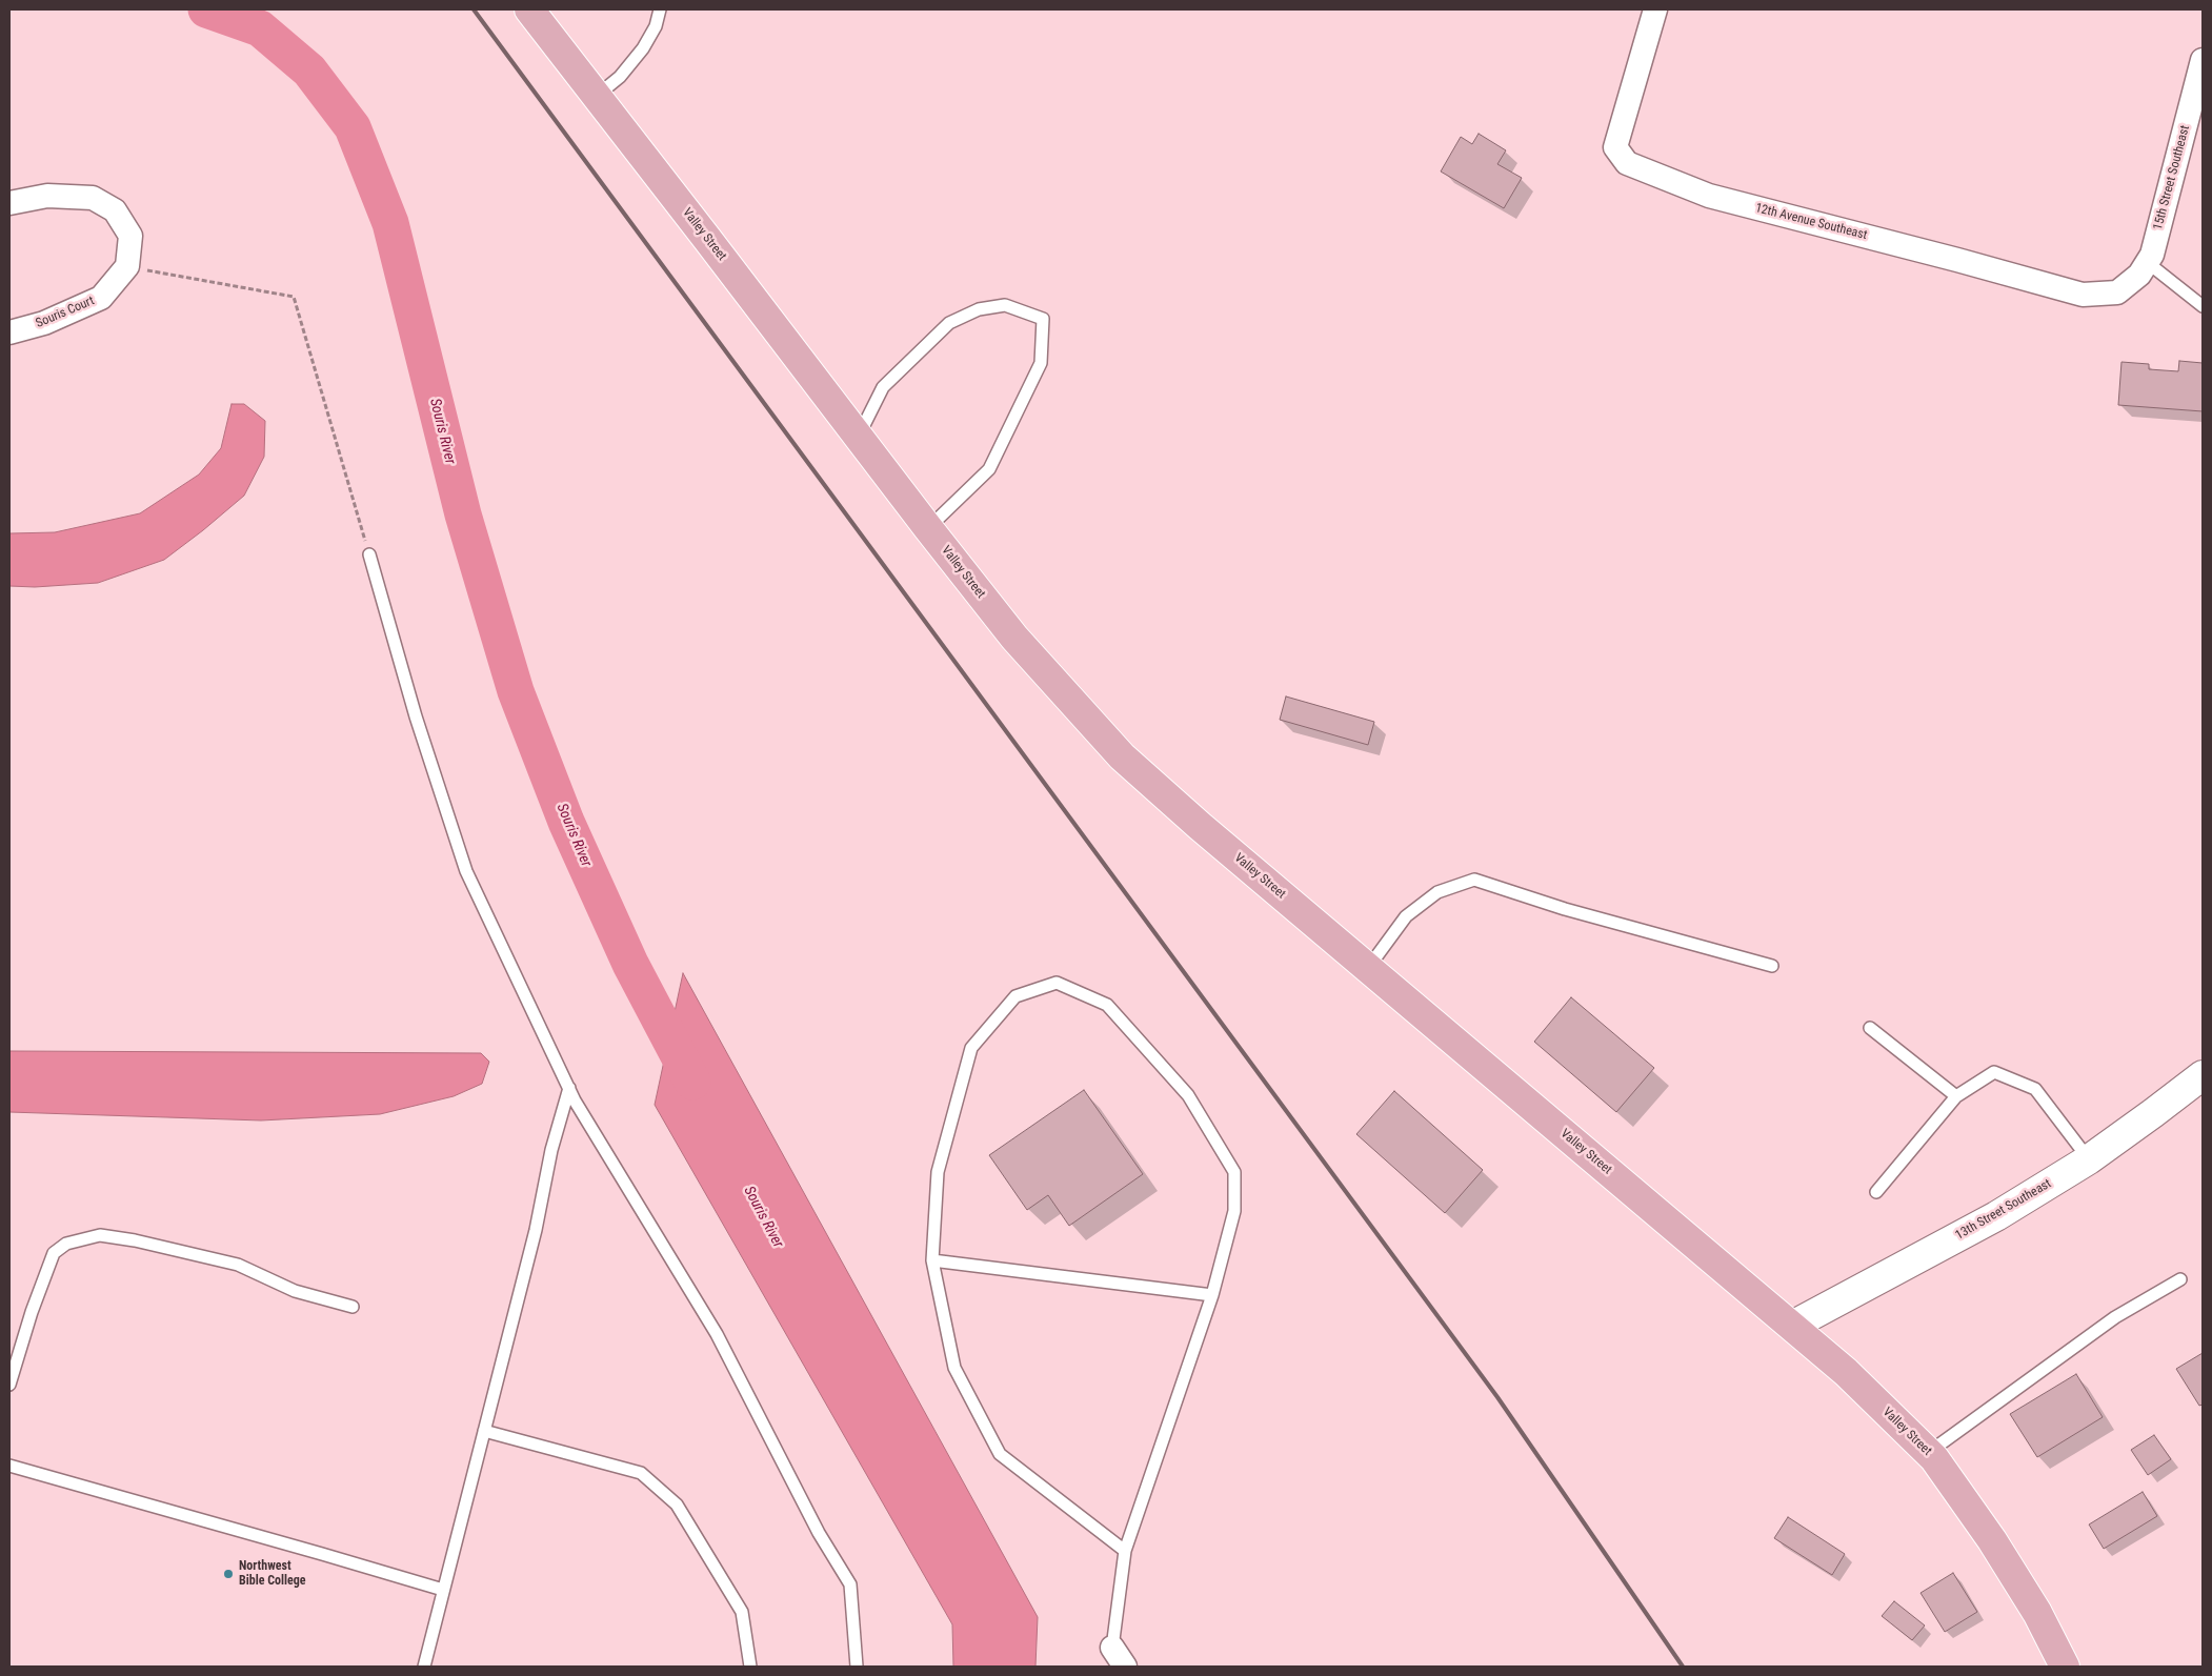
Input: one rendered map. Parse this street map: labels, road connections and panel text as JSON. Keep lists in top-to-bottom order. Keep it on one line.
{"streets":{"main road":["Valley Street"],"street":["15th Street Southeast","12th Avenue Southeast","Souris Court","13th Street Southeast"]},"crossings":[["15th Street Southeast","12th Avenue Southeast"],["Valley Street","13th Street Southeast"]],"water":["Souris River"],"places":["Northwest Bible College"]}
